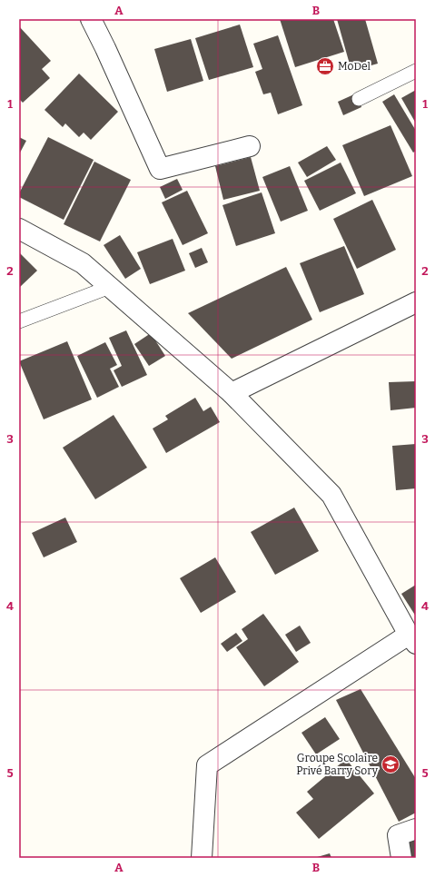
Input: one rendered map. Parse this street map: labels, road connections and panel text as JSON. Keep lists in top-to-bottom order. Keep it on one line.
{"places":{"office":["MoDel"],"school or university":["Groupe Scolaire Privé Barry Sory"]},"grid":{"columns":["A","B"],"rows":["1","2","3","4","5"]}}
